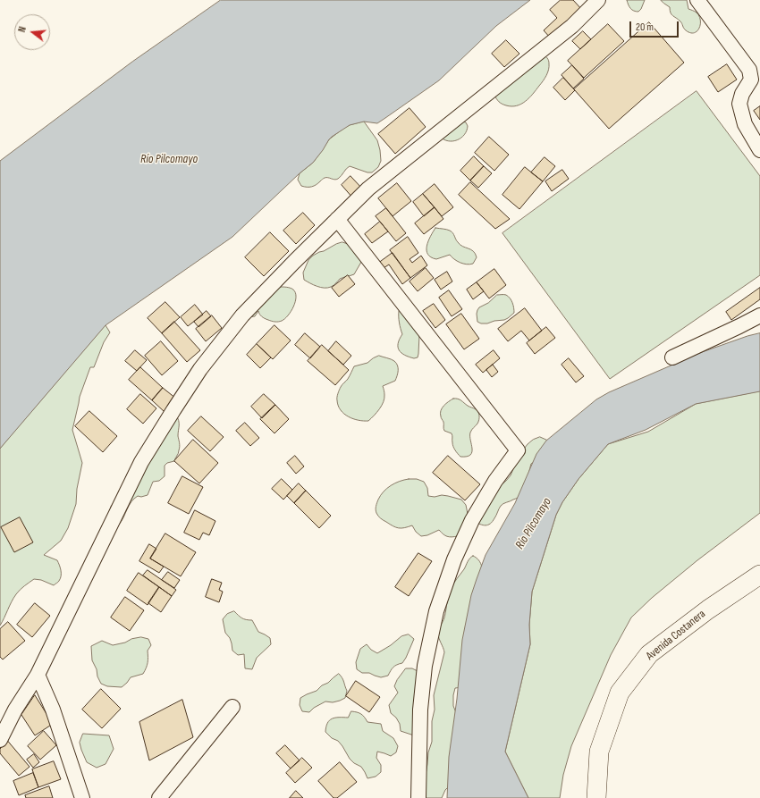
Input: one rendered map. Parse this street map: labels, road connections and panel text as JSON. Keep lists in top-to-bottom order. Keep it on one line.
{"streets":{"street":["Avenida Costanera"]},"water":["Río Pilcomayo"],"scale_bar":"20 m","north":"left"}
